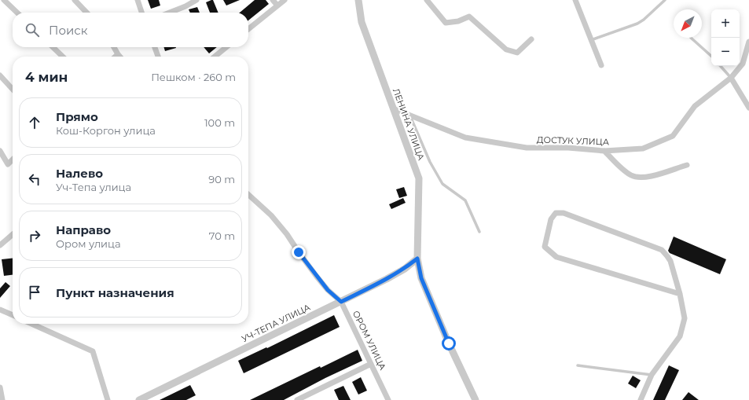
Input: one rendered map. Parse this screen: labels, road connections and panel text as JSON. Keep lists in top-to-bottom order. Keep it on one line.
{"streets":{"street":["ЛЕНИНА УЛИЦА","ДОСТУК УЛИЦА","УЧ-ТЕПА УЛИЦА","ОРОМ УЛИЦА"]},"crossings":[["ЛЕНИНА УЛИЦА","ДОСТУК УЛИЦА"],["ЛЕНИНА УЛИЦА","УЧ-ТЕПА УЛИЦА"],["УЧ-ТЕПА УЛИЦА","ОРОМ УЛИЦА"]],"north":"bottom left","page":{"map_buttons":["+","−"],"search":"Поиск","heading":["4 мин","Пешком · 260 m"],"list":[["Прямо","Кош-Коргон улица","100 m"],["Налево","Уч-Тепа улица","90 m"],["Направо","Ором улица","70 m"],"Пункт назначения"]}}
